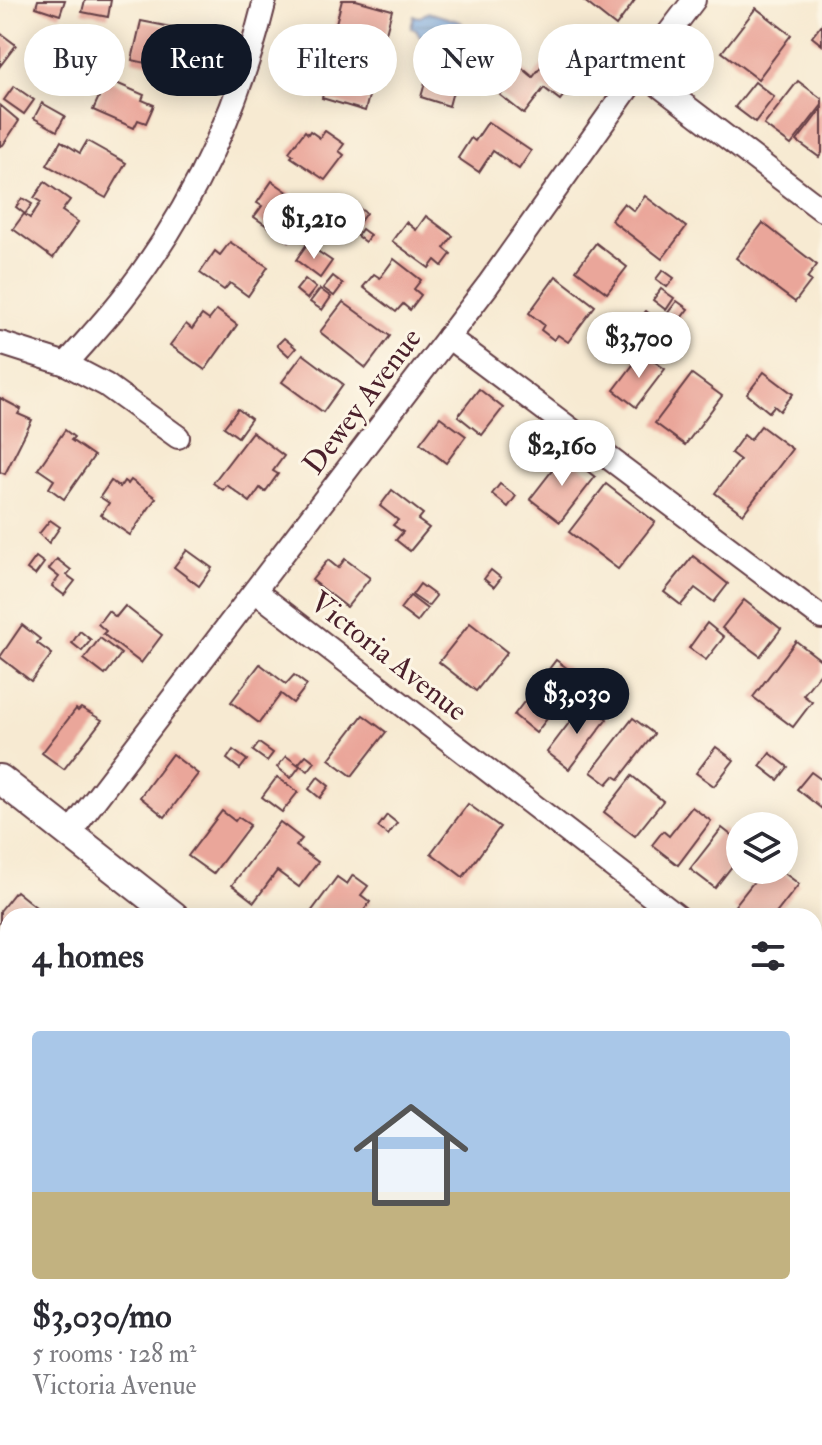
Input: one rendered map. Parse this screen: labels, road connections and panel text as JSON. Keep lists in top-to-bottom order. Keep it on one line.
{"streets":{"street":["Dewey Avenue","Victoria Avenue"]},"crossings":[["Dewey Avenue","Victoria Avenue"]],"page":{"chip":["Buy","Rent","Filters","New","Apartment"],"price":["$1,210","$3,700","$2,160","$3,030"],"heading":"4 homes","list":[{"name":"$3,030/mo","note":"5 rooms · 128 m² · Victoria Avenue"}]}}
